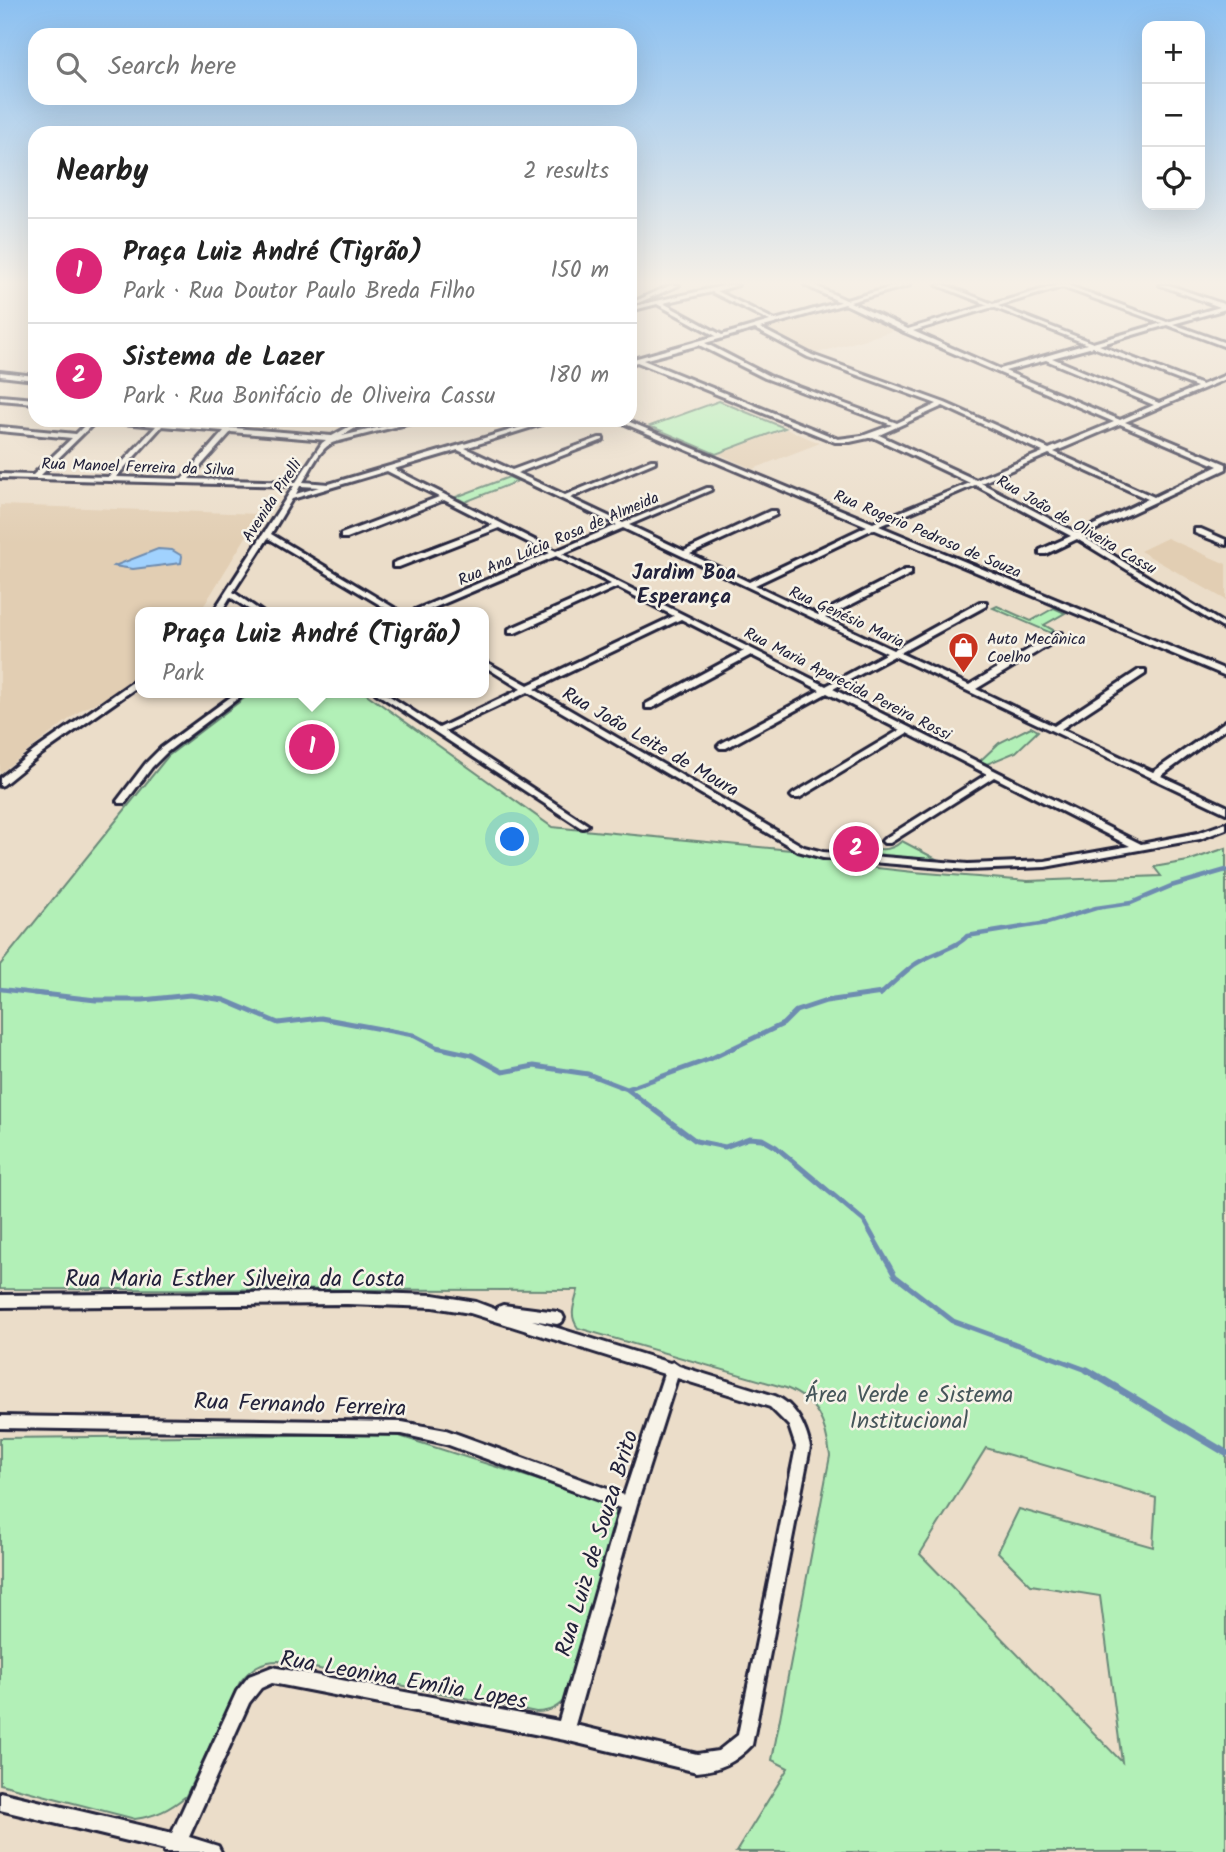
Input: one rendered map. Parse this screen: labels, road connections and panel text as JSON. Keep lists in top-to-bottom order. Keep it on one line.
{"streets":{"street":["Rua Manoel Ferreira da Silva","Avenida Pirelli","Rua João de Oliveira Cassu","Rua Rogerio Pedroso de Souza","Rua Ana Lúcia Rosa de Almeida","Rua Genésio Maria","Rua Maria Aparecida Pereira Rossi","Rua João Leite de Moura","Rua Maria Esther Silveira da Costa","Rua Fernando Ferreira","Rua Luiz de Souza Brito","Rua Leonina Emília Lopes"]},"crossings":[["Rua Manoel Ferreira da Silva","Avenida Pirelli"],["Rua Ana Lúcia Rosa de Almeida","Rua Genésio Maria"],["Rua Ana Lúcia Rosa de Almeida","Rua Maria Aparecida Pereira Rossi"],["Rua Maria Aparecida Pereira Rossi","Rua João Leite de Moura"],["Rua Maria Esther Silveira da Costa","Rua Luiz de Souza Brito"],["Rua Maria Esther Silveira da Costa","Rua Leonina Emília Lopes"],["Rua Fernando Ferreira","Rua Luiz de Souza Brito"],["Rua Luiz de Souza Brito","Rua Leonina Emília Lopes"]],"districts":["Jardim Boa Esperança"],"parks":["Área Verde e Sistema Institucional"],"places":{"shop":["Auto Mecânica Coelho"]},"page":{"map_buttons":["+","−"],"search":"Search here","heading":["Nearby","2 results"],"list":[{"mark":"1","name":"Praça Luiz André (Tigrão)","note":"Park · Rua Doutor Paulo Breda Filho","value":"150 m"},{"mark":"2","name":"Sistema de Lazer","note":"Park · Rua Bonifácio de Oliveira Cassu","value":"180 m"}],"popup":["Praça Luiz André (Tigrão)","Park"],"pins":["1","2"]}}
